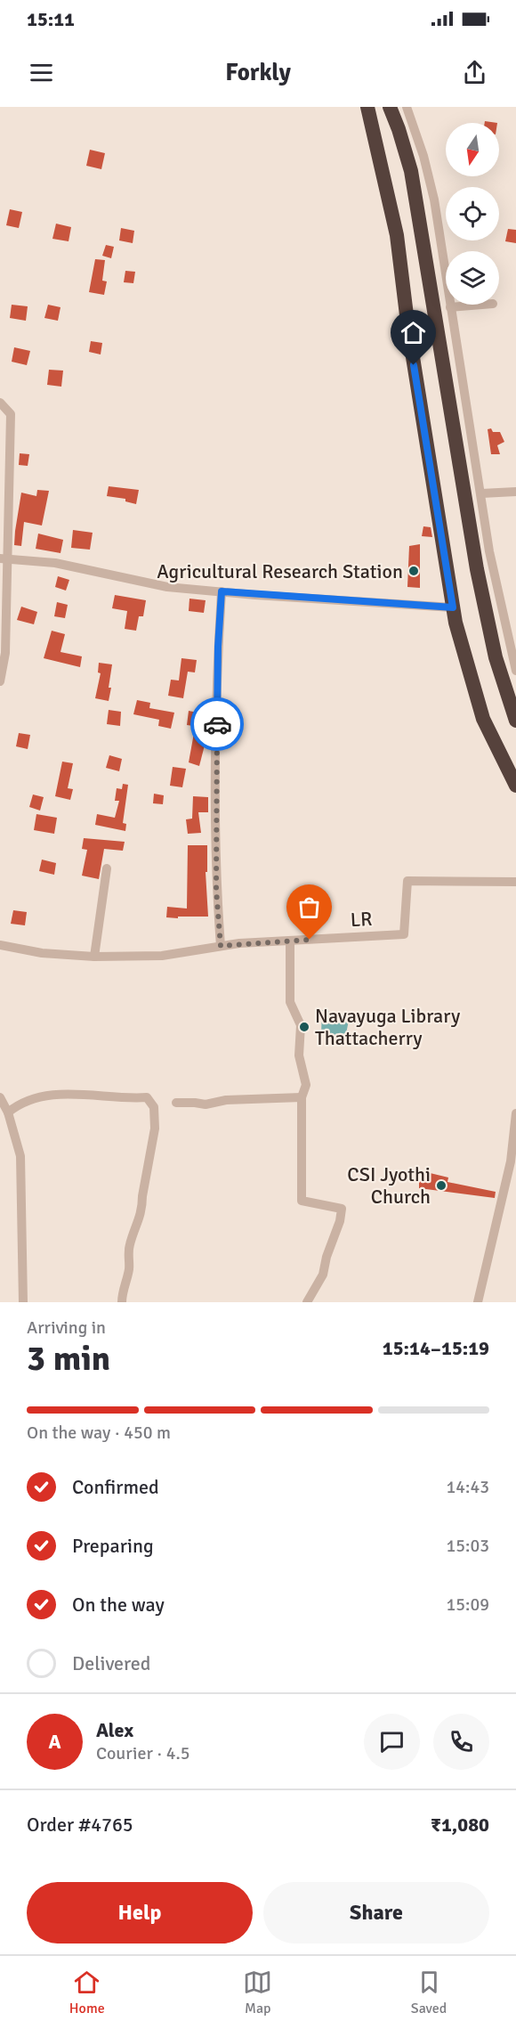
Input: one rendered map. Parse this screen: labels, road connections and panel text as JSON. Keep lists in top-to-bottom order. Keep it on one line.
{"streets":{"street":["LR"]},"places":["Agricultural Research Station","Navayuga Library Thattacherry","CSI Jyothi Church"],"north":"bottom","page":{"status":"15:11","header":"Forkly","heading":["3 min","Arriving in","15:14–15:19"],"panel":["Alex","Courier · 4.5","Order #4765","₹1,080"],"bar":"On the way · 450 m","list":[["Confirmed","14:43"],["Preparing","15:03"],["On the way","15:09"],"Delivered"],"round":"A","buttons":["Help","Share"],"tabs":["Home","Map","Saved"]}}
